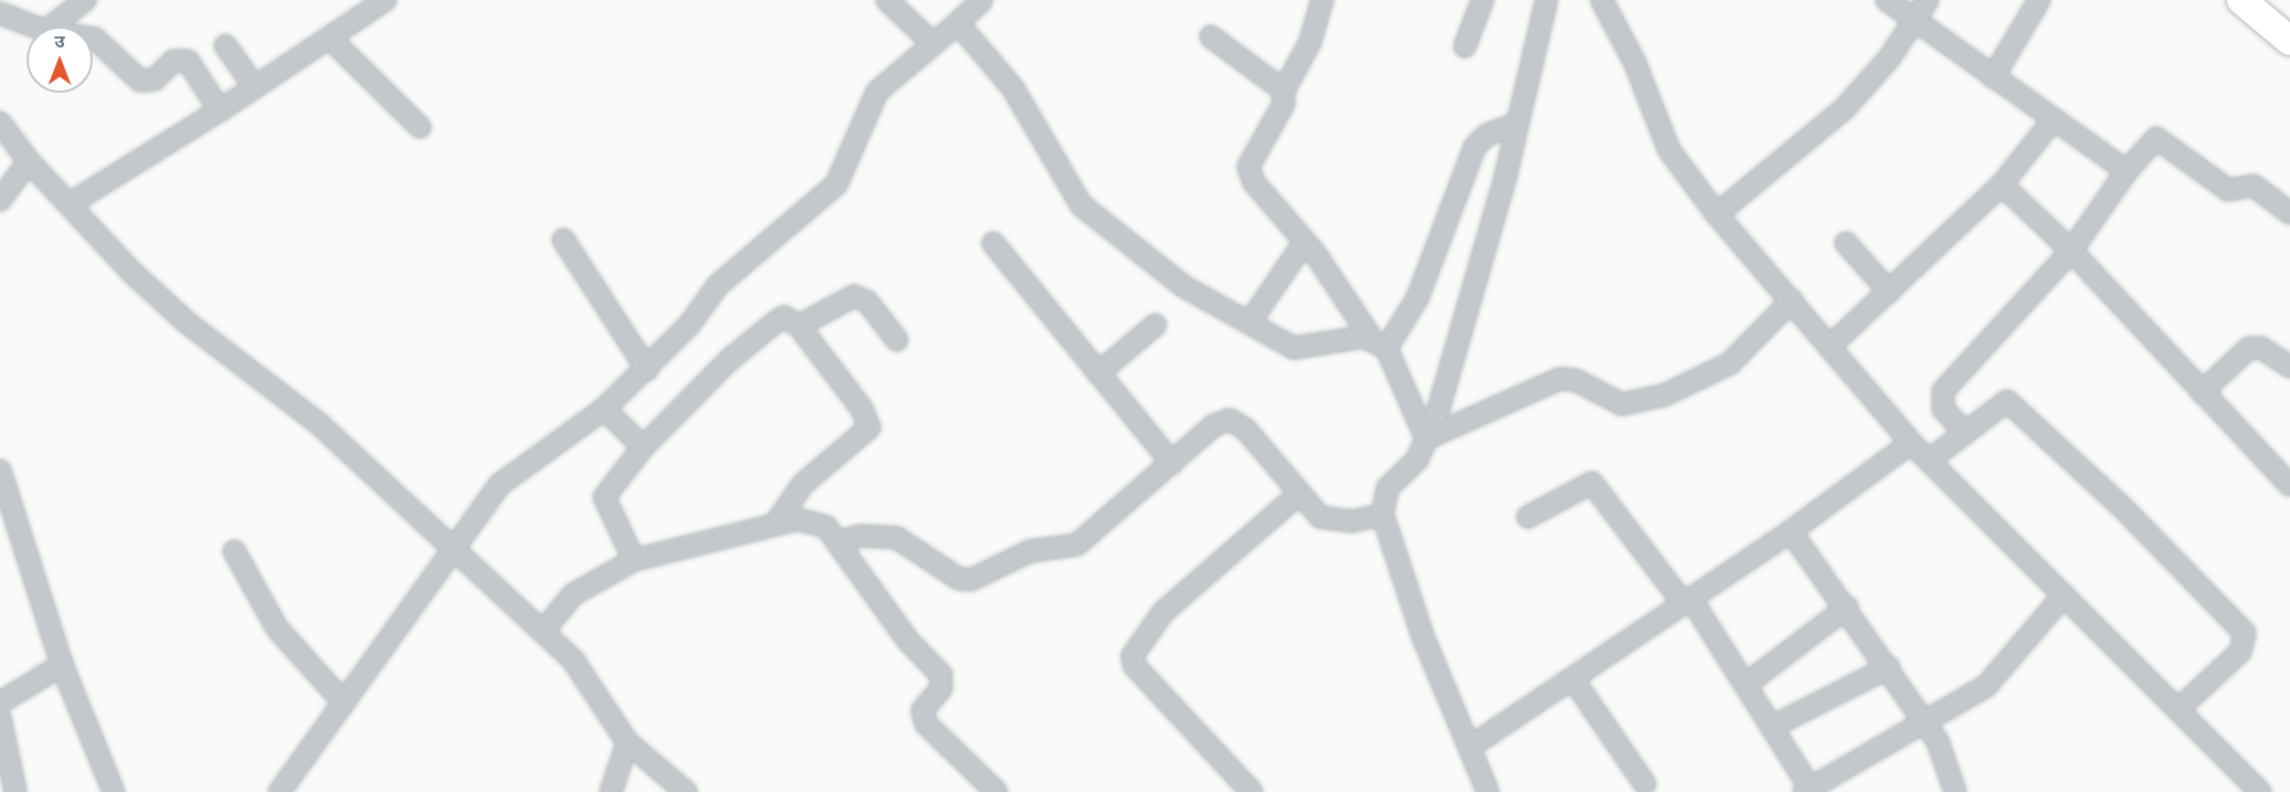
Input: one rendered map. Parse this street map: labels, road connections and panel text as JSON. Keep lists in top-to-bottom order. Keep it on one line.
{"north":"top"}
